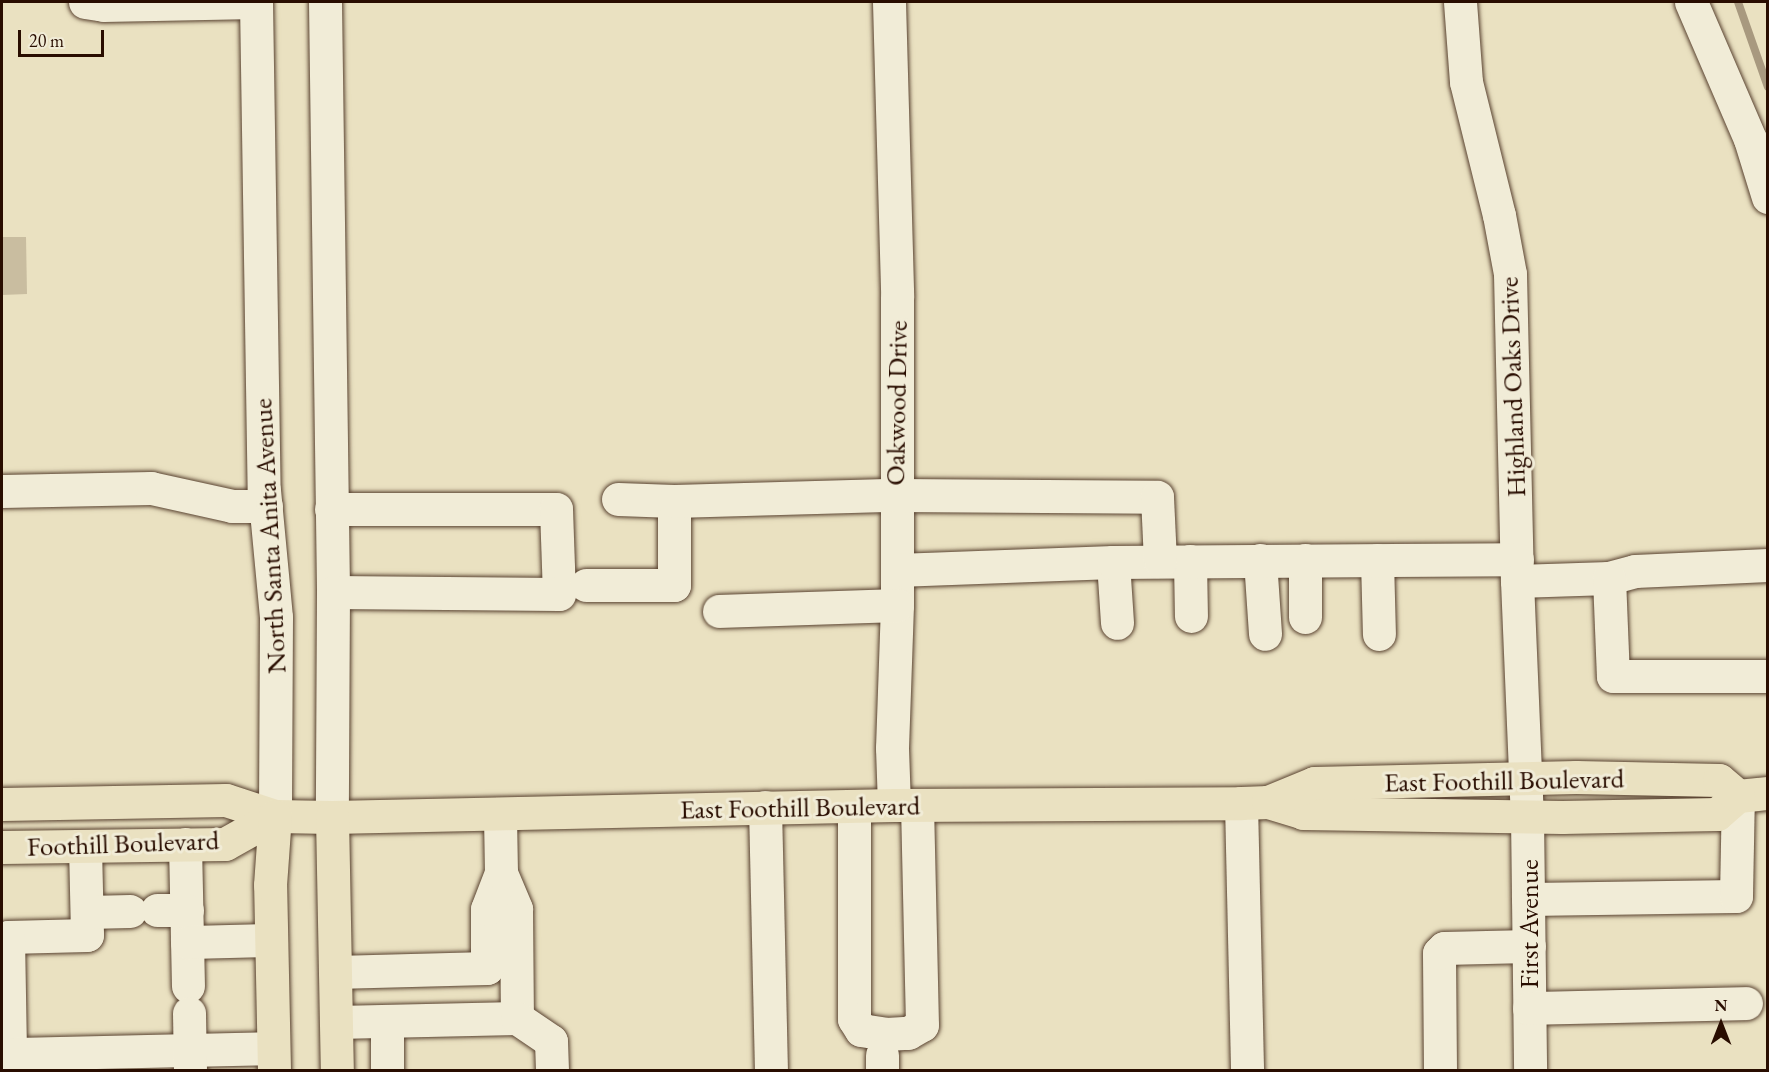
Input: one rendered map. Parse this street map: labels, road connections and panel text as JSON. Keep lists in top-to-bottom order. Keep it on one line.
{"streets":{"main road":["North Santa Anita Avenue","East Foothill Boulevard","Foothill Boulevard"],"street":["Highland Oaks Drive","Oakwood Drive","First Avenue"]},"crossings":[["Highland Oaks Drive","East Foothill Boulevard"],["Highland Oaks Drive","First Avenue"],["Oakwood Drive","East Foothill Boulevard"],["North Santa Anita Avenue","East Foothill Boulevard"],["North Santa Anita Avenue","Foothill Boulevard"],["East Foothill Boulevard","Foothill Boulevard"],["East Foothill Boulevard","First Avenue"]],"scale_bar":"20 m","north":"top"}
